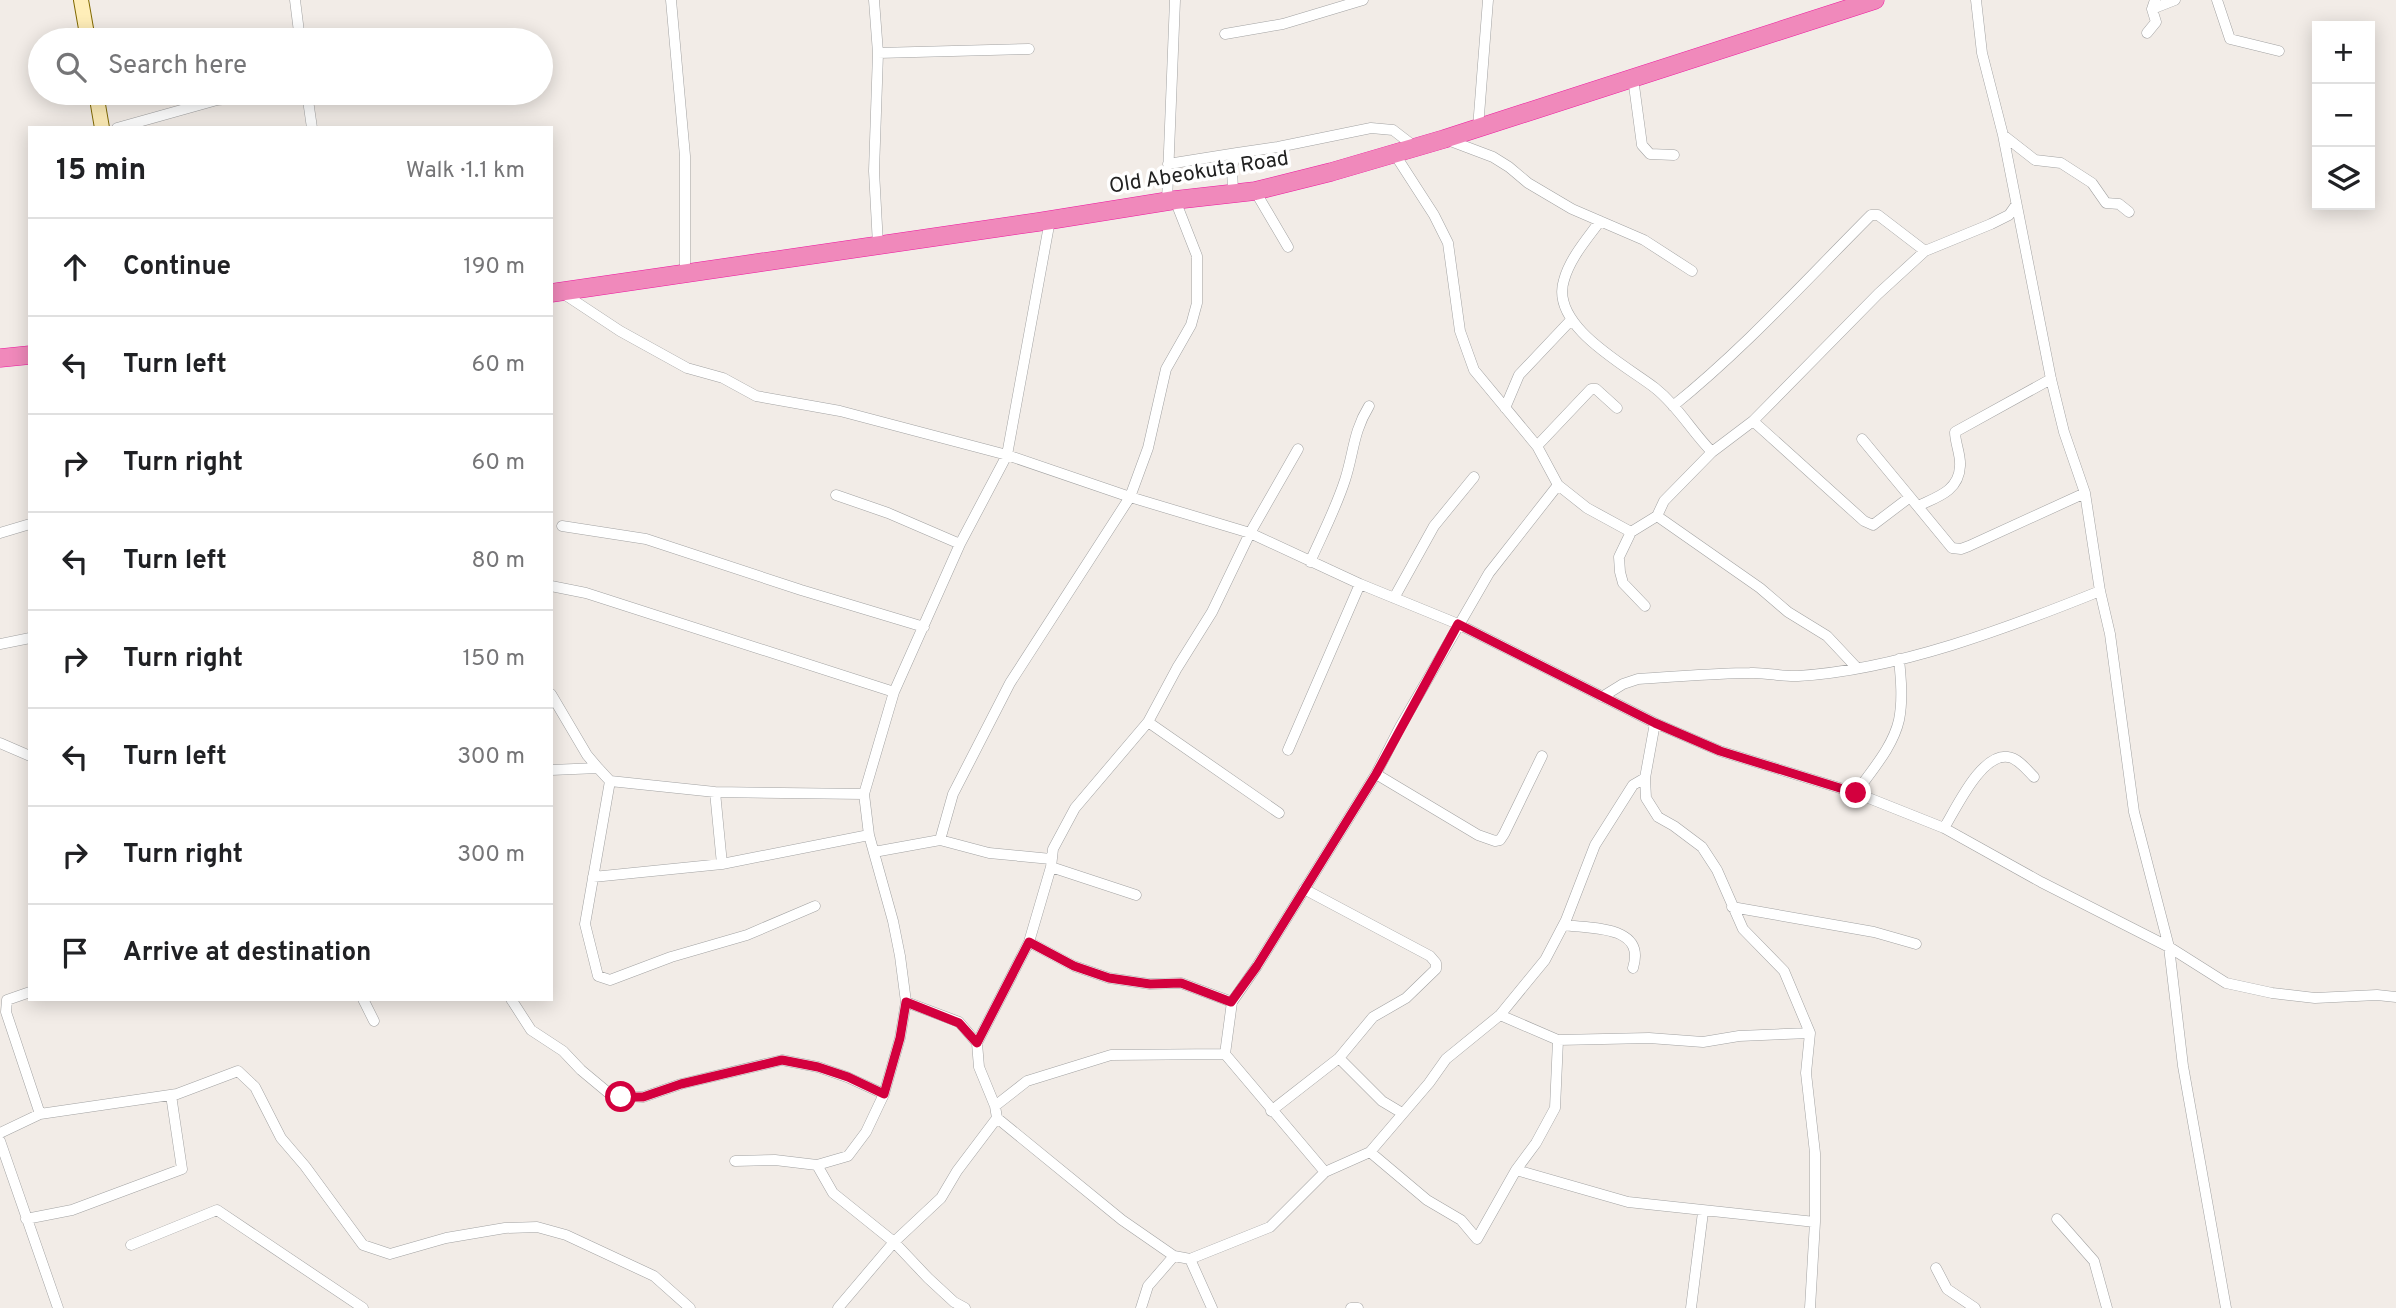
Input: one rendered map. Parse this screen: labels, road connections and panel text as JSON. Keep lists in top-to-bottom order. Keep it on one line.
{"streets":{"highway":["Old Abeokuta Road"]},"page":{"map_buttons":["+","−"],"search":"Search here","heading":["15 min","Walk · 1.1 km"],"list":[["Continue","190 m"],["Turn left","60 m"],["Turn right","60 m"],["Turn left","80 m"],["Turn right","150 m"],["Turn left","300 m"],["Turn right","300 m"],"Arrive at destination"]}}
